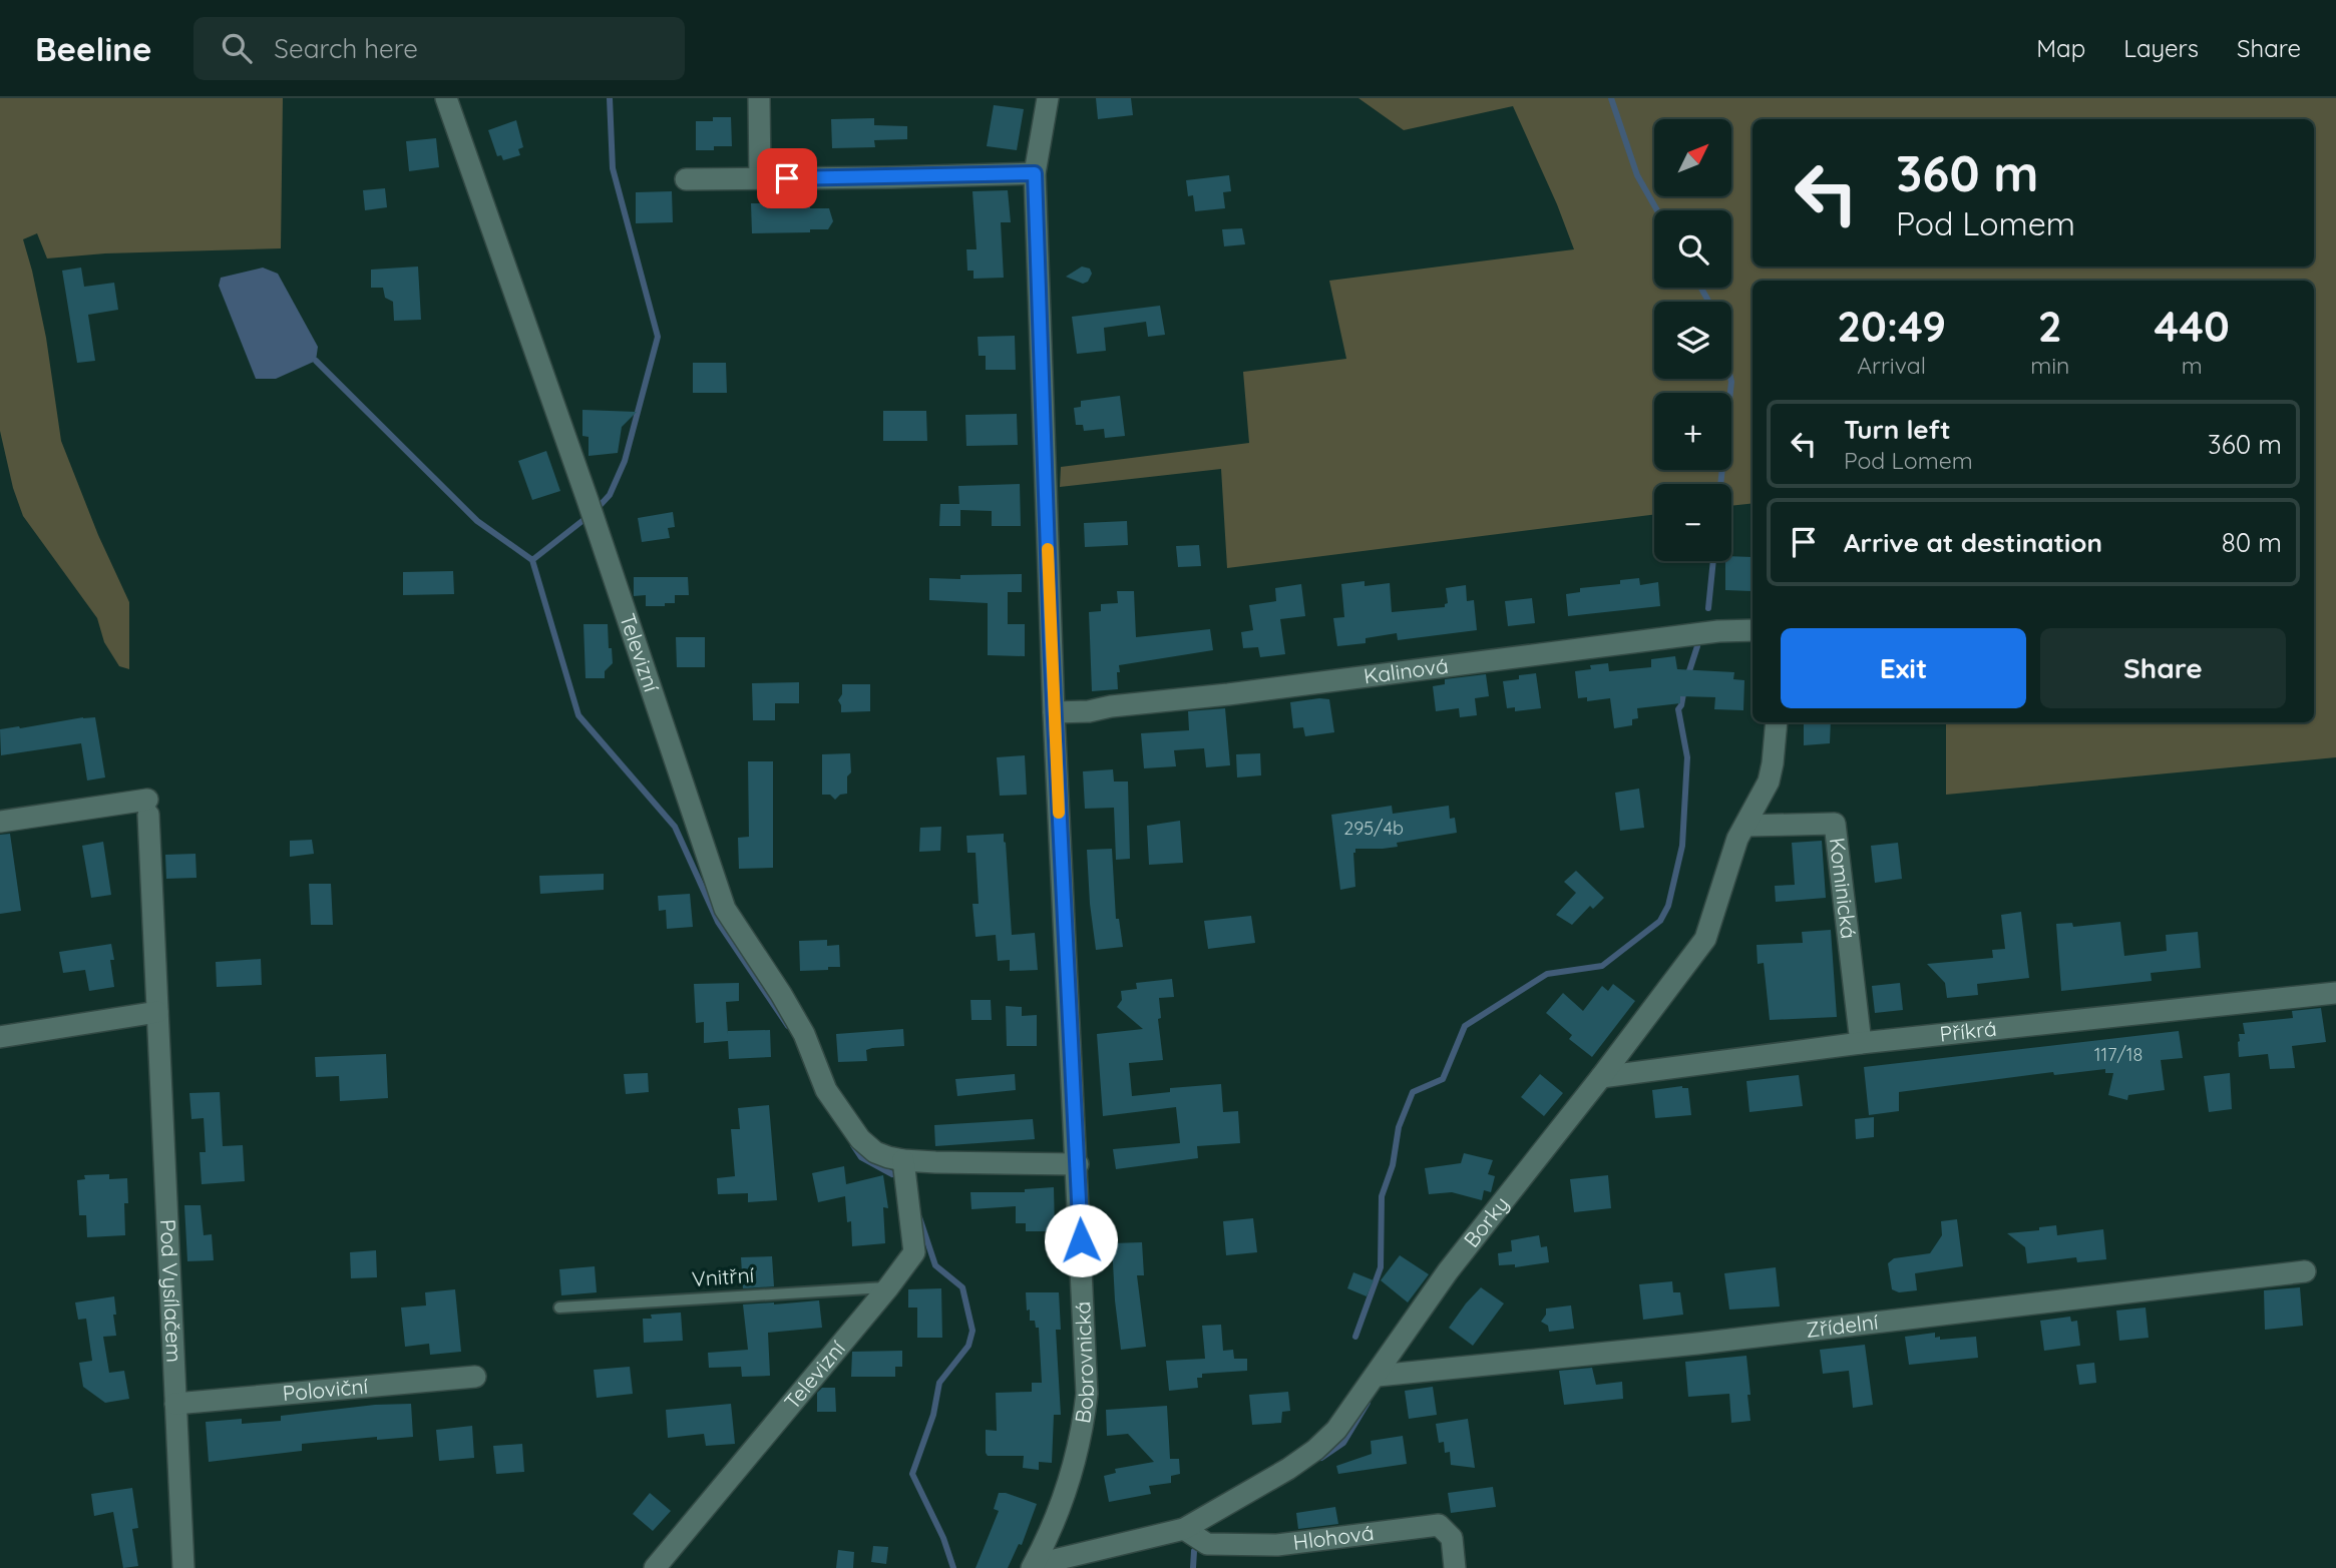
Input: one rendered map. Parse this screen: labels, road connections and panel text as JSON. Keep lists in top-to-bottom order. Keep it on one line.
{"streets":{"street":["Televizní","Kalinová","Kominická","Příkrá","Borky","Pod Vysílačem","Zřídelní","Bobrovnická","Poloviční","Hlohová"],"lane":["Vnitřní"]},"crossings":[["Televizní","Vnitřní"],["Televizní","Bobrovnická"],["Kalinová","Bobrovnická"],["Kominická","Příkrá"],["Kominická","Borky"],["Příkrá","Borky"],["Borky","Zřídelní"],["Borky","Bobrovnická"],["Borky","Hlohová"],["Pod Vysílačem","Poloviční"]],"house_numbers":["295/4b","117/18"],"north":"top right","page":{"header":"Beeline","search":"Search here","nav":["Map","Layers","Share"],"map_buttons":["+","−"],"turn":["360 m","Pod Lomem"],"eta":["20:49","Arrival","2","min","440","m"],"list":[{"name":"Turn left","note":"Pod Lomem","value":"360 m"},{"name":"Arrive at destination","value":"80 m"}],"buttons":["Exit","Share"]}}
